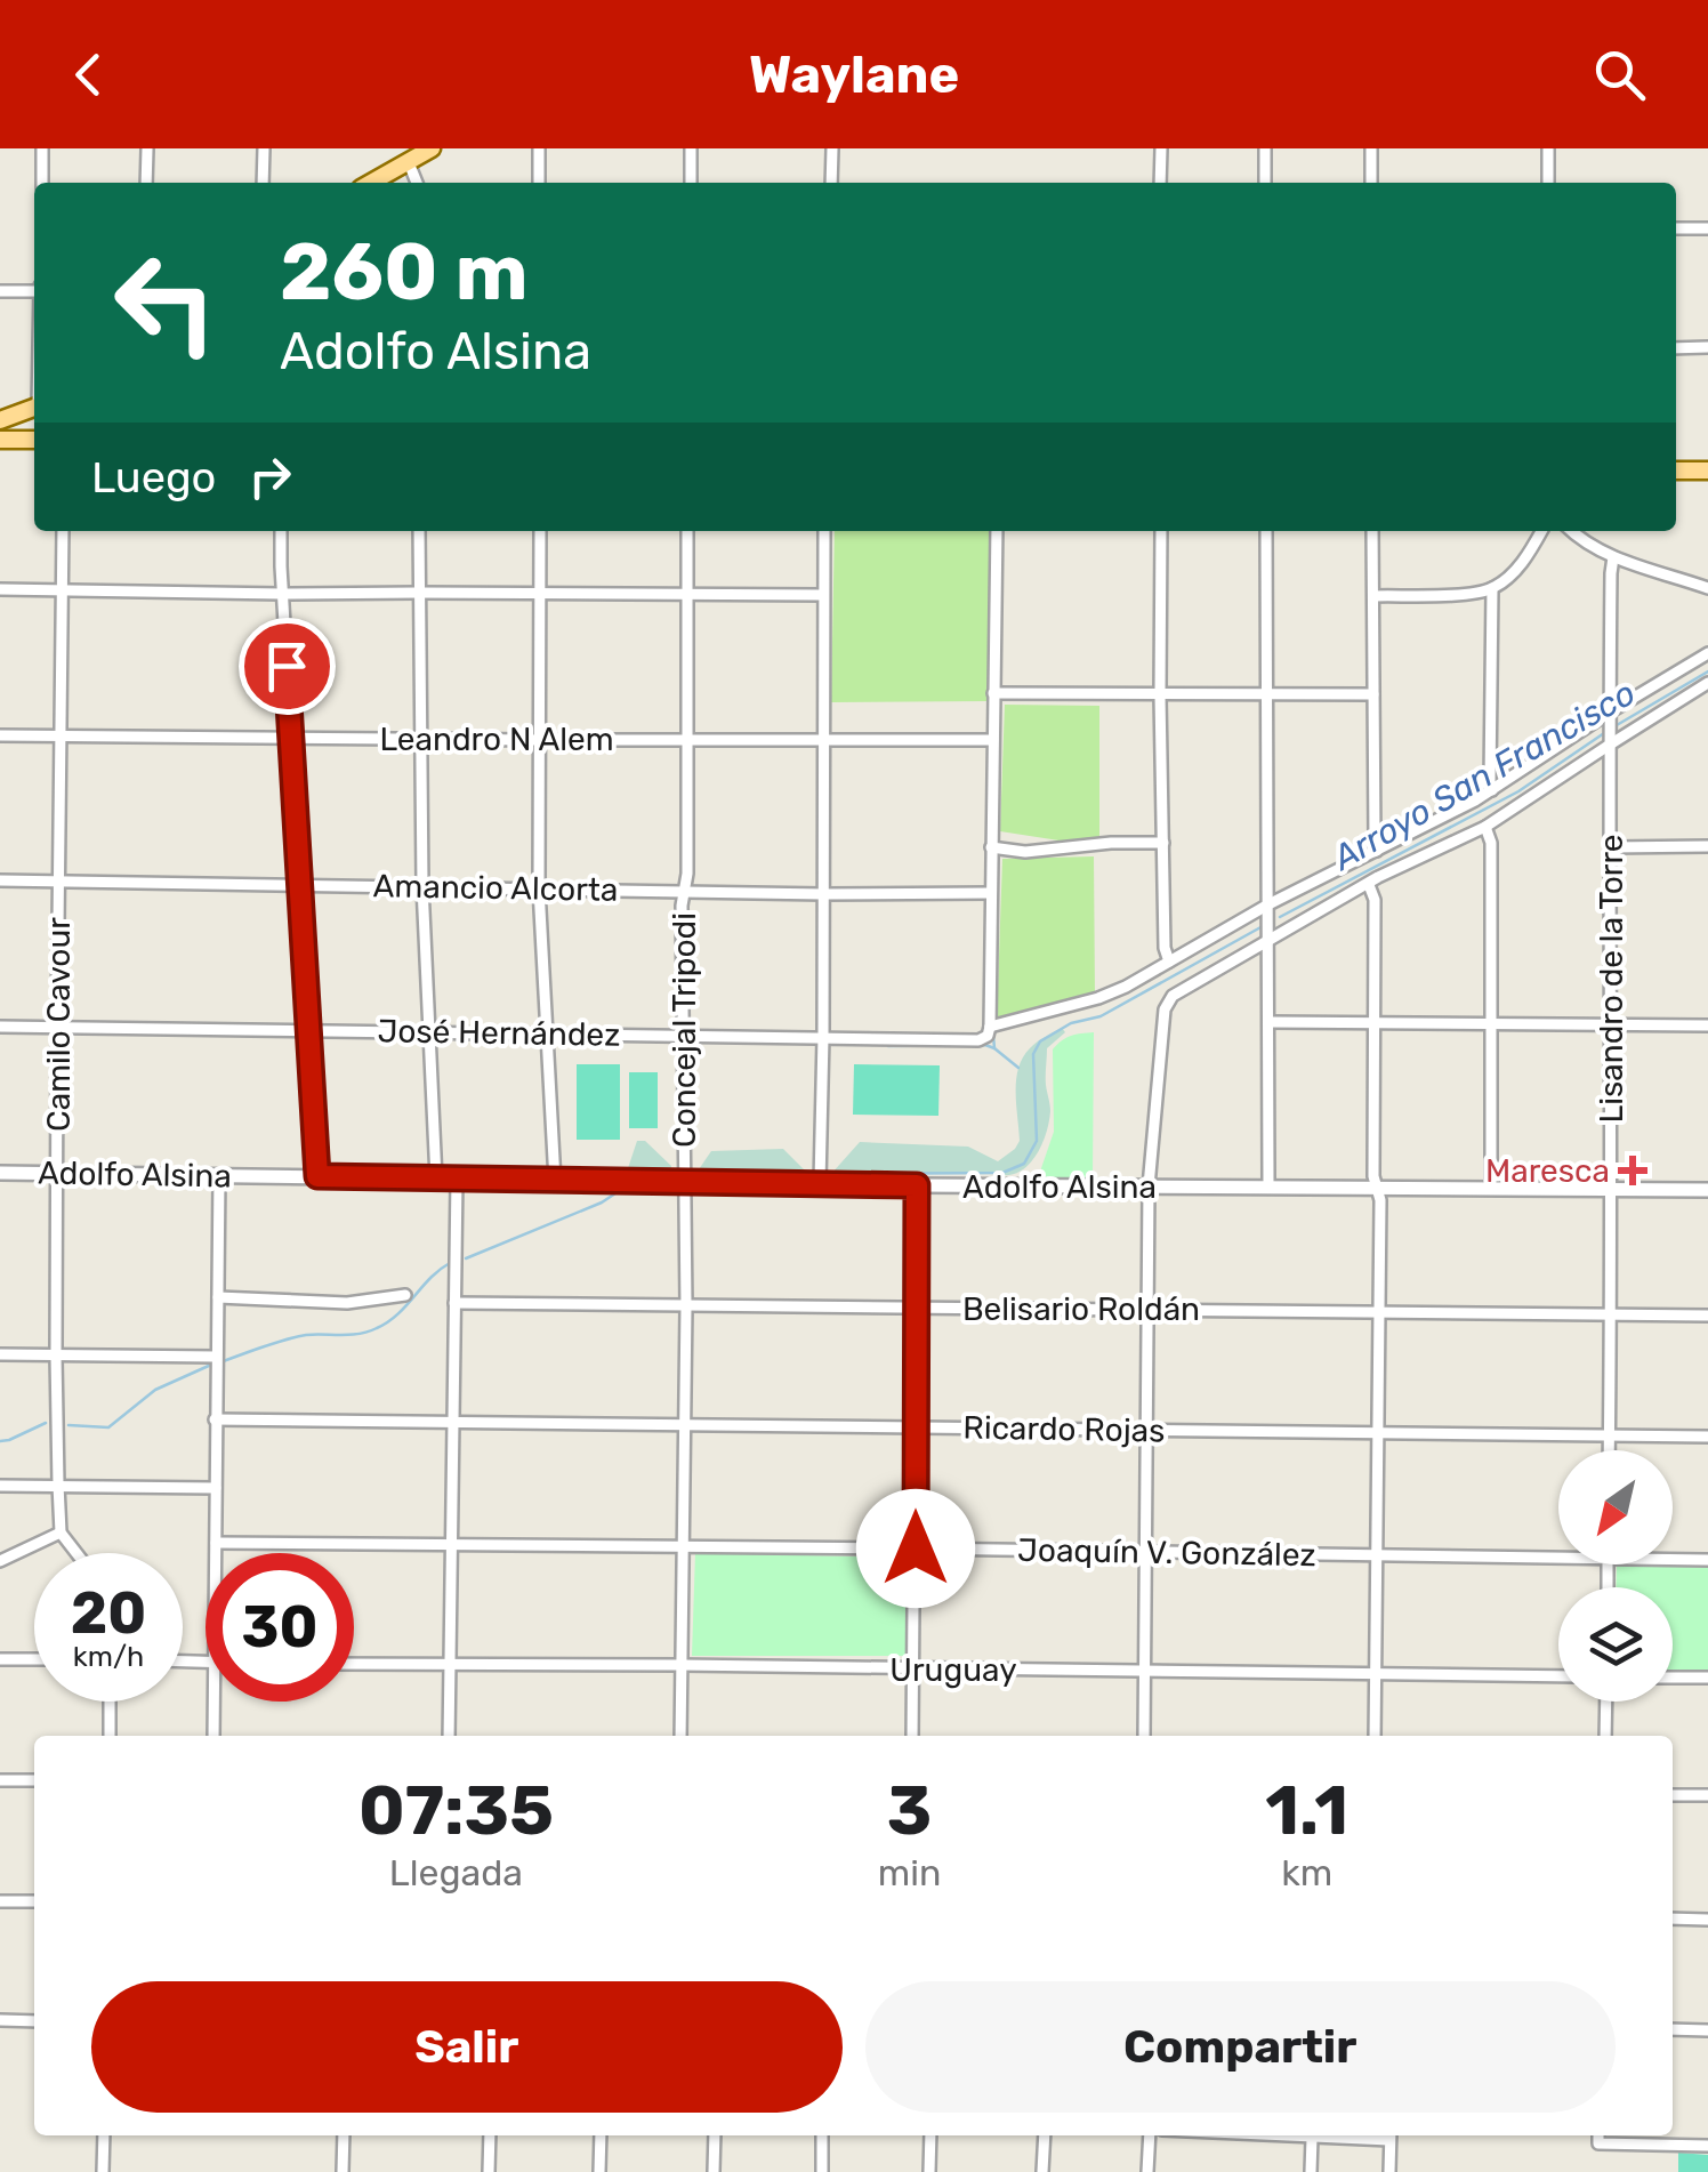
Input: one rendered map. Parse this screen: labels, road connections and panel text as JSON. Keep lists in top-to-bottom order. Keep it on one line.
{"streets":{"street":["Leandro N Alem","Amancio Alcorta","Lisandro de la Torre","Camilo Cavour","Concejal Tripodi","José Hernández","Adolfo Alsina","Belisario Roldán","Ricardo Rojas","Joaquín V. González","Uruguay"]},"crossings":[["Leandro N Alem","Camilo Cavour"],["Leandro N Alem","Concejal Tripodi"],["Amancio Alcorta","Camilo Cavour"],["Amancio Alcorta","Concejal Tripodi"],["Lisandro de la Torre","Adolfo Alsina"],["Lisandro de la Torre","Belisario Roldán"],["Lisandro de la Torre","Ricardo Rojas"],["Camilo Cavour","José Hernández"],["Camilo Cavour","Adolfo Alsina"],["Concejal Tripodi","José Hernández"],["Concejal Tripodi","Adolfo Alsina"],["Concejal Tripodi","Belisario Roldán"],["Concejal Tripodi","Ricardo Rojas"],["Concejal Tripodi","Joaquín V. González"],["Concejal Tripodi","Uruguay"]],"water":["Arroyo San Francisco"],"places":{"health":["Maresca"]},"north":"bottom left","page":{"header":"Waylane","turn":["260 m","Adolfo Alsina"],"then":"Luego","speed":"20 km/h","limit":"30","eta":["07:35","Llegada","3","min","1.1","km"],"buttons":["Salir","Compartir"]}}
